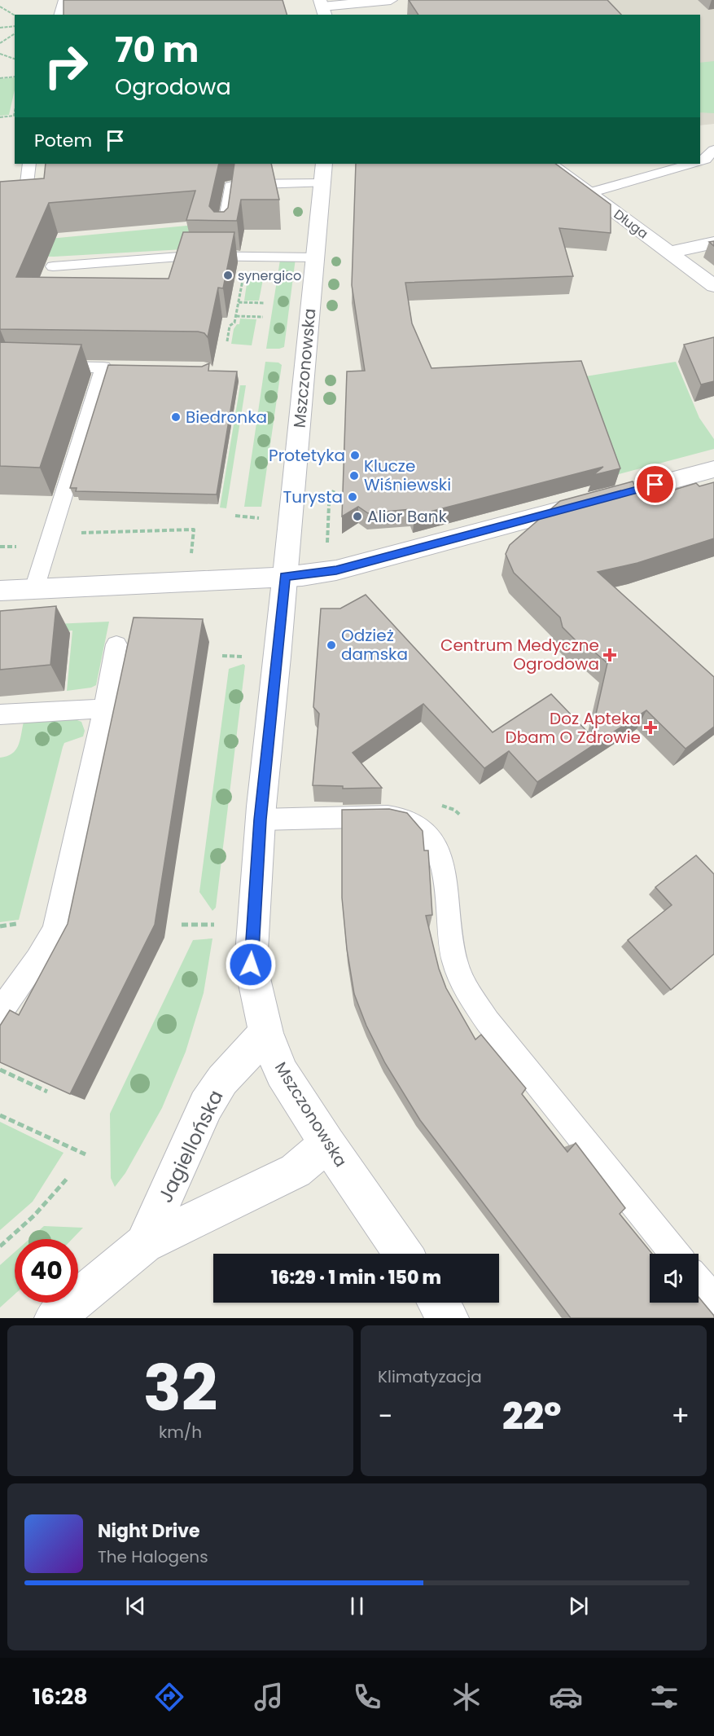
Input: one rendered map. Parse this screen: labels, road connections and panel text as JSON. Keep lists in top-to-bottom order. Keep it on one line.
{"streets":{"street":["Długa","Mszczonowska","Jagiellońska"]},"crossings":[["Mszczonowska","Jagiellońska"]],"places":{"other":["synergico","Biedronka","Protetyka","Klucze Wiśniewski","Turysta","Alior Bank","Odzież damska"],"health":["Centrum Medyczne Ogrodowa","Doz Apteka Dbam O Zdrowie"]},"page":{"turn":["70 m","Ogrodowa"],"then":"Potem","limit":"40","trip":"16:29 · 1 min · 150 m","tile":[["32","km/h"],"Klimatyzacja"],"heat":["−","22°","+"],"song":["Night Drive","The Halogens"],"tabs":"16:28"}}
